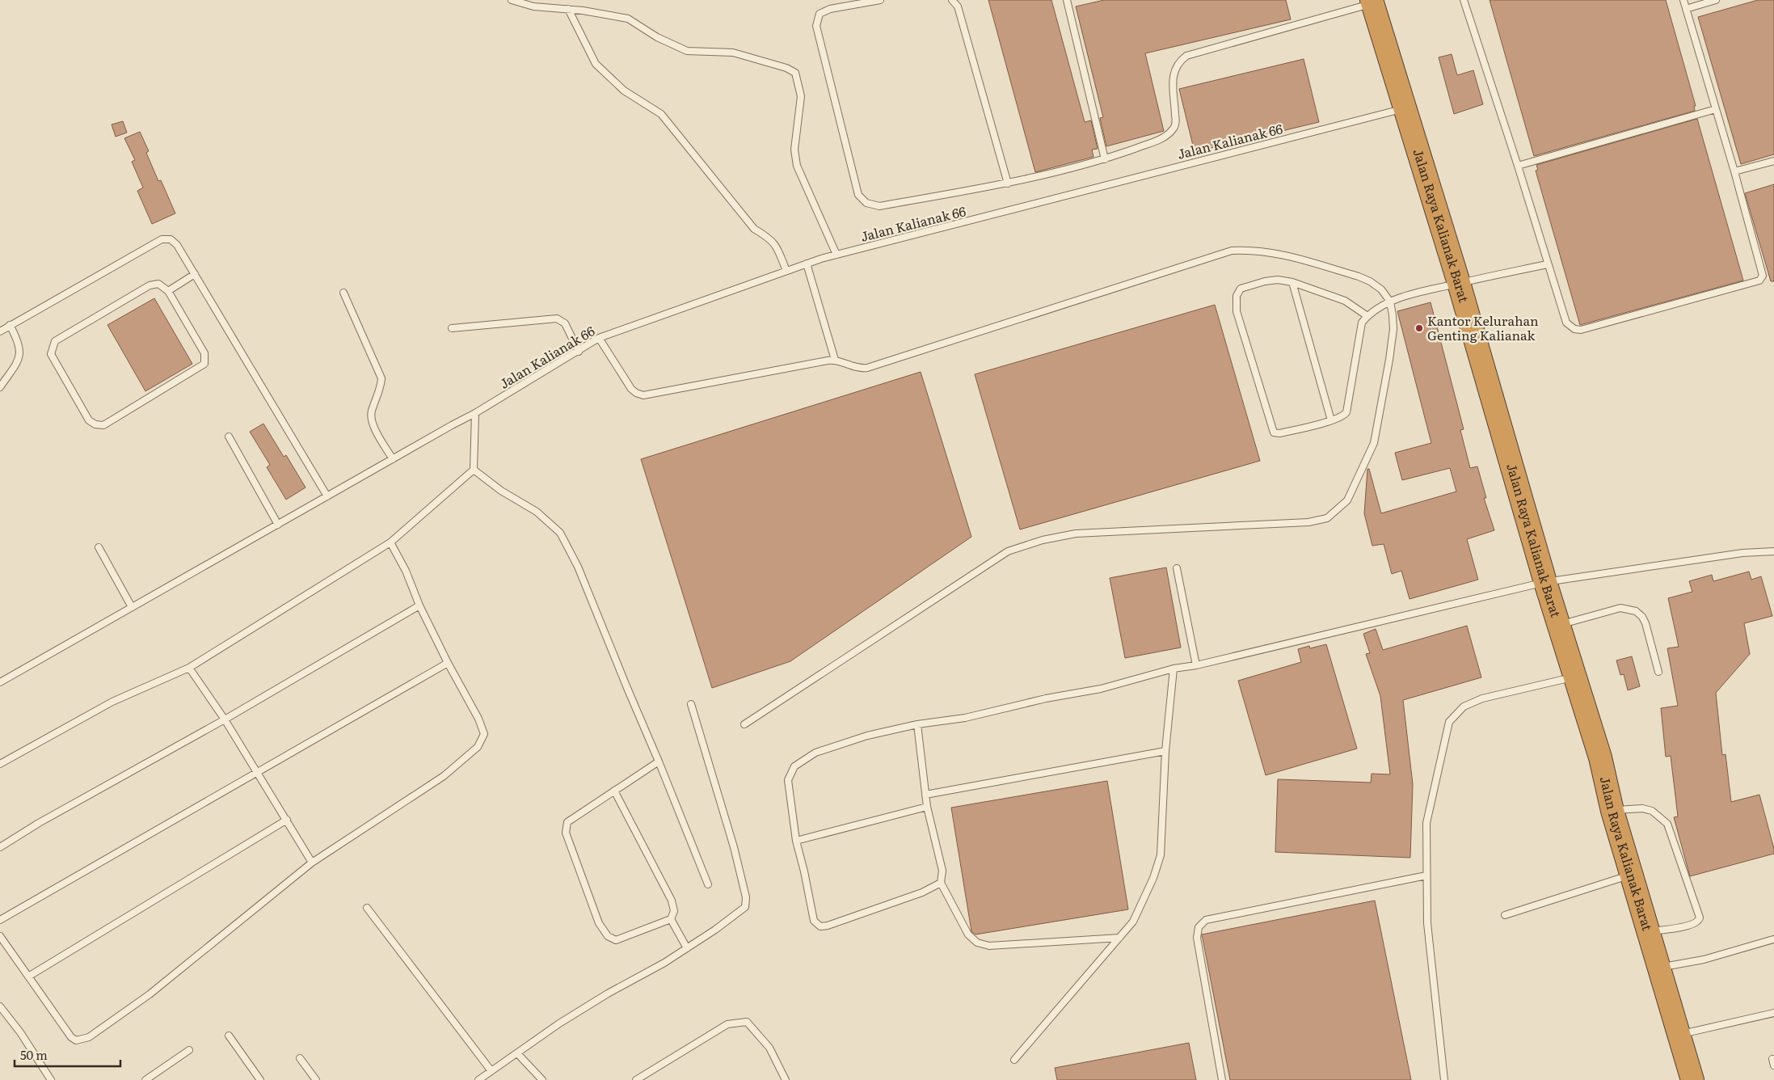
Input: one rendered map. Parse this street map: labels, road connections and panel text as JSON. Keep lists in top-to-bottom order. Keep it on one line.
{"streets":{"highway":["Jalan Raya Kalianak Barat"],"lane":["Jalan Kalianak 66"]},"crossings":[["Jalan Kalianak 66","Jalan Raya Kalianak Barat"]],"places":["Kantor Kelurahan Genting Kalianak"],"scale_bar":"50 m"}
